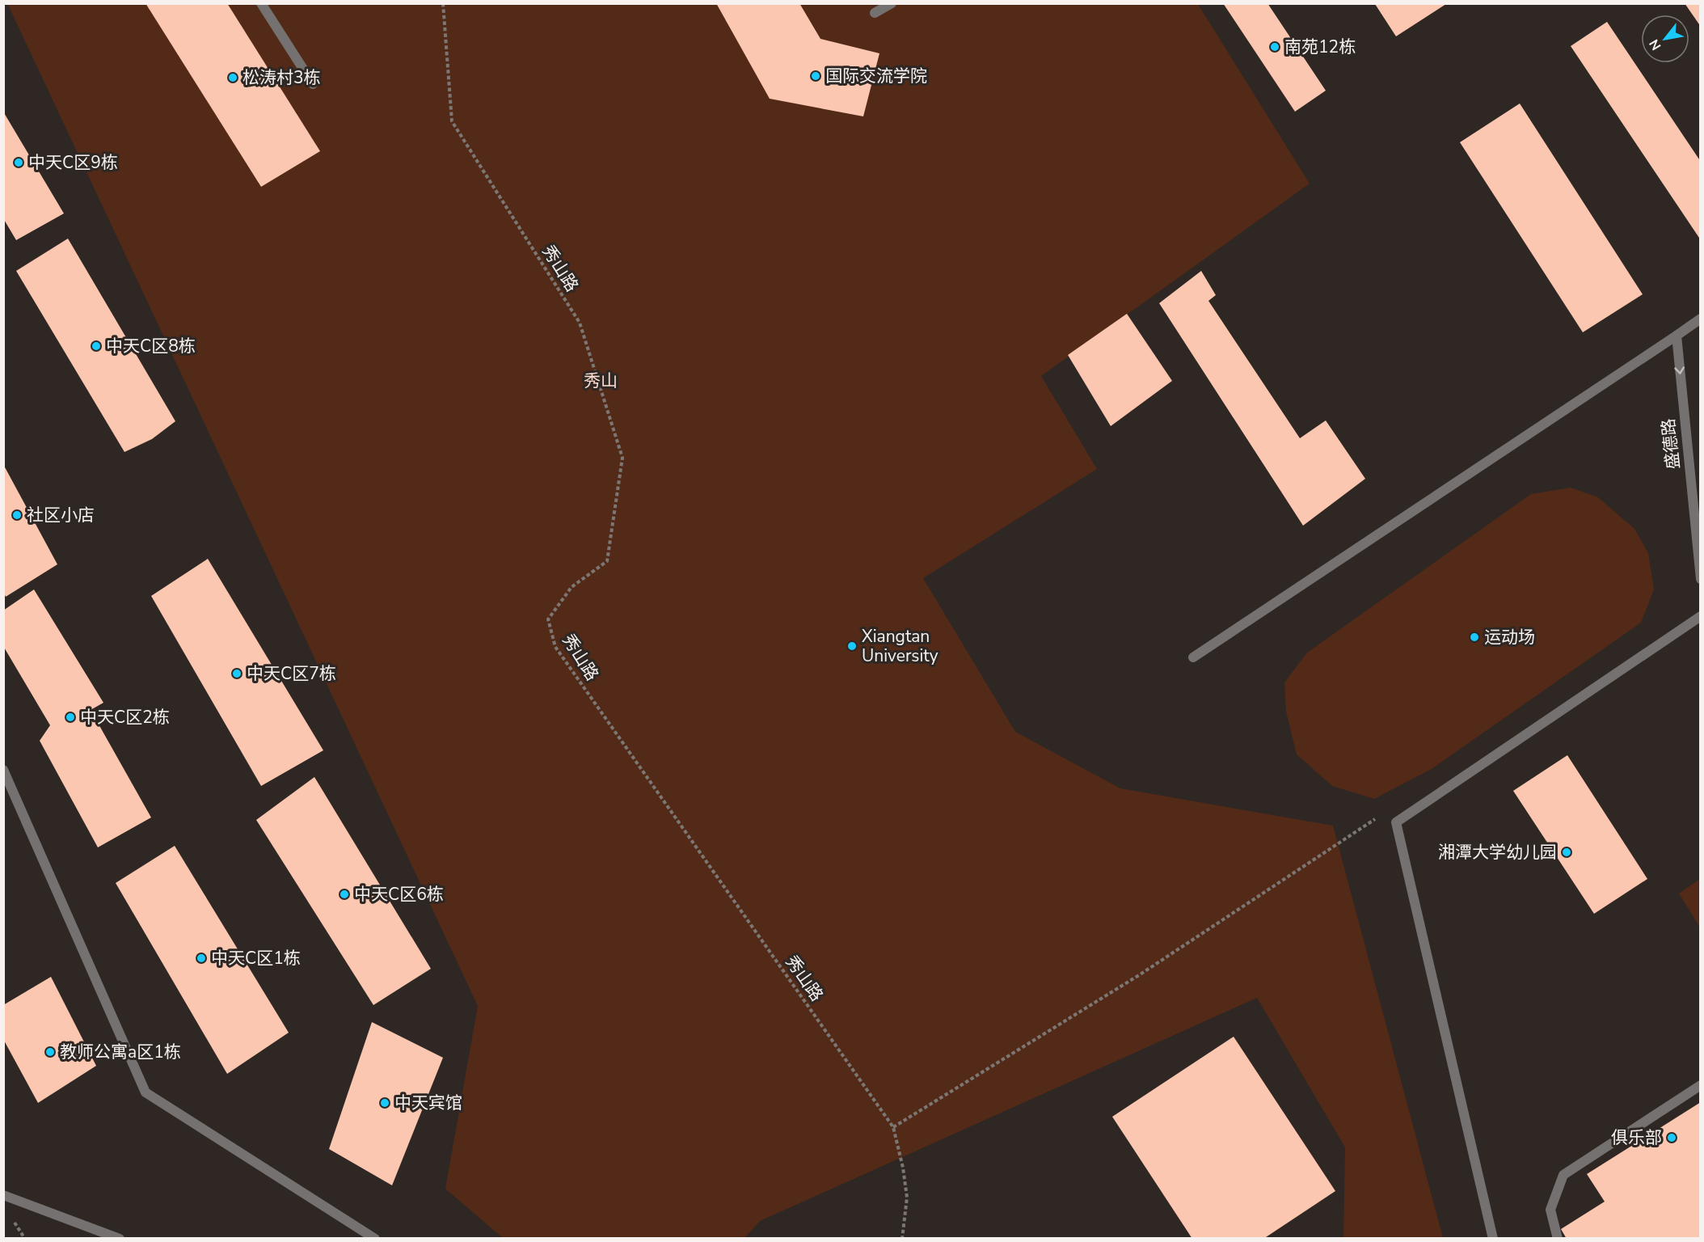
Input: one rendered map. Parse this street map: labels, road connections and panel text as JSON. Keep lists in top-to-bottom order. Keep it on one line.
{"streets":{"street":["盛德路"],"path":["秀山路"]},"one_way":["盛德路"],"parks":["秀山"],"places":["南苑12栋","国际交流学院","松涛村3栋","中天C区9栋","中天C区8栋","社区小店","运动场","Xiangtan University","中天C区7栋","中天C区2栋","湘潭大学幼儿园","中天C区6栋","中天C区1栋","教师公寓a区1栋","中天宾馆","俱乐部"],"north":"bottom left"}
